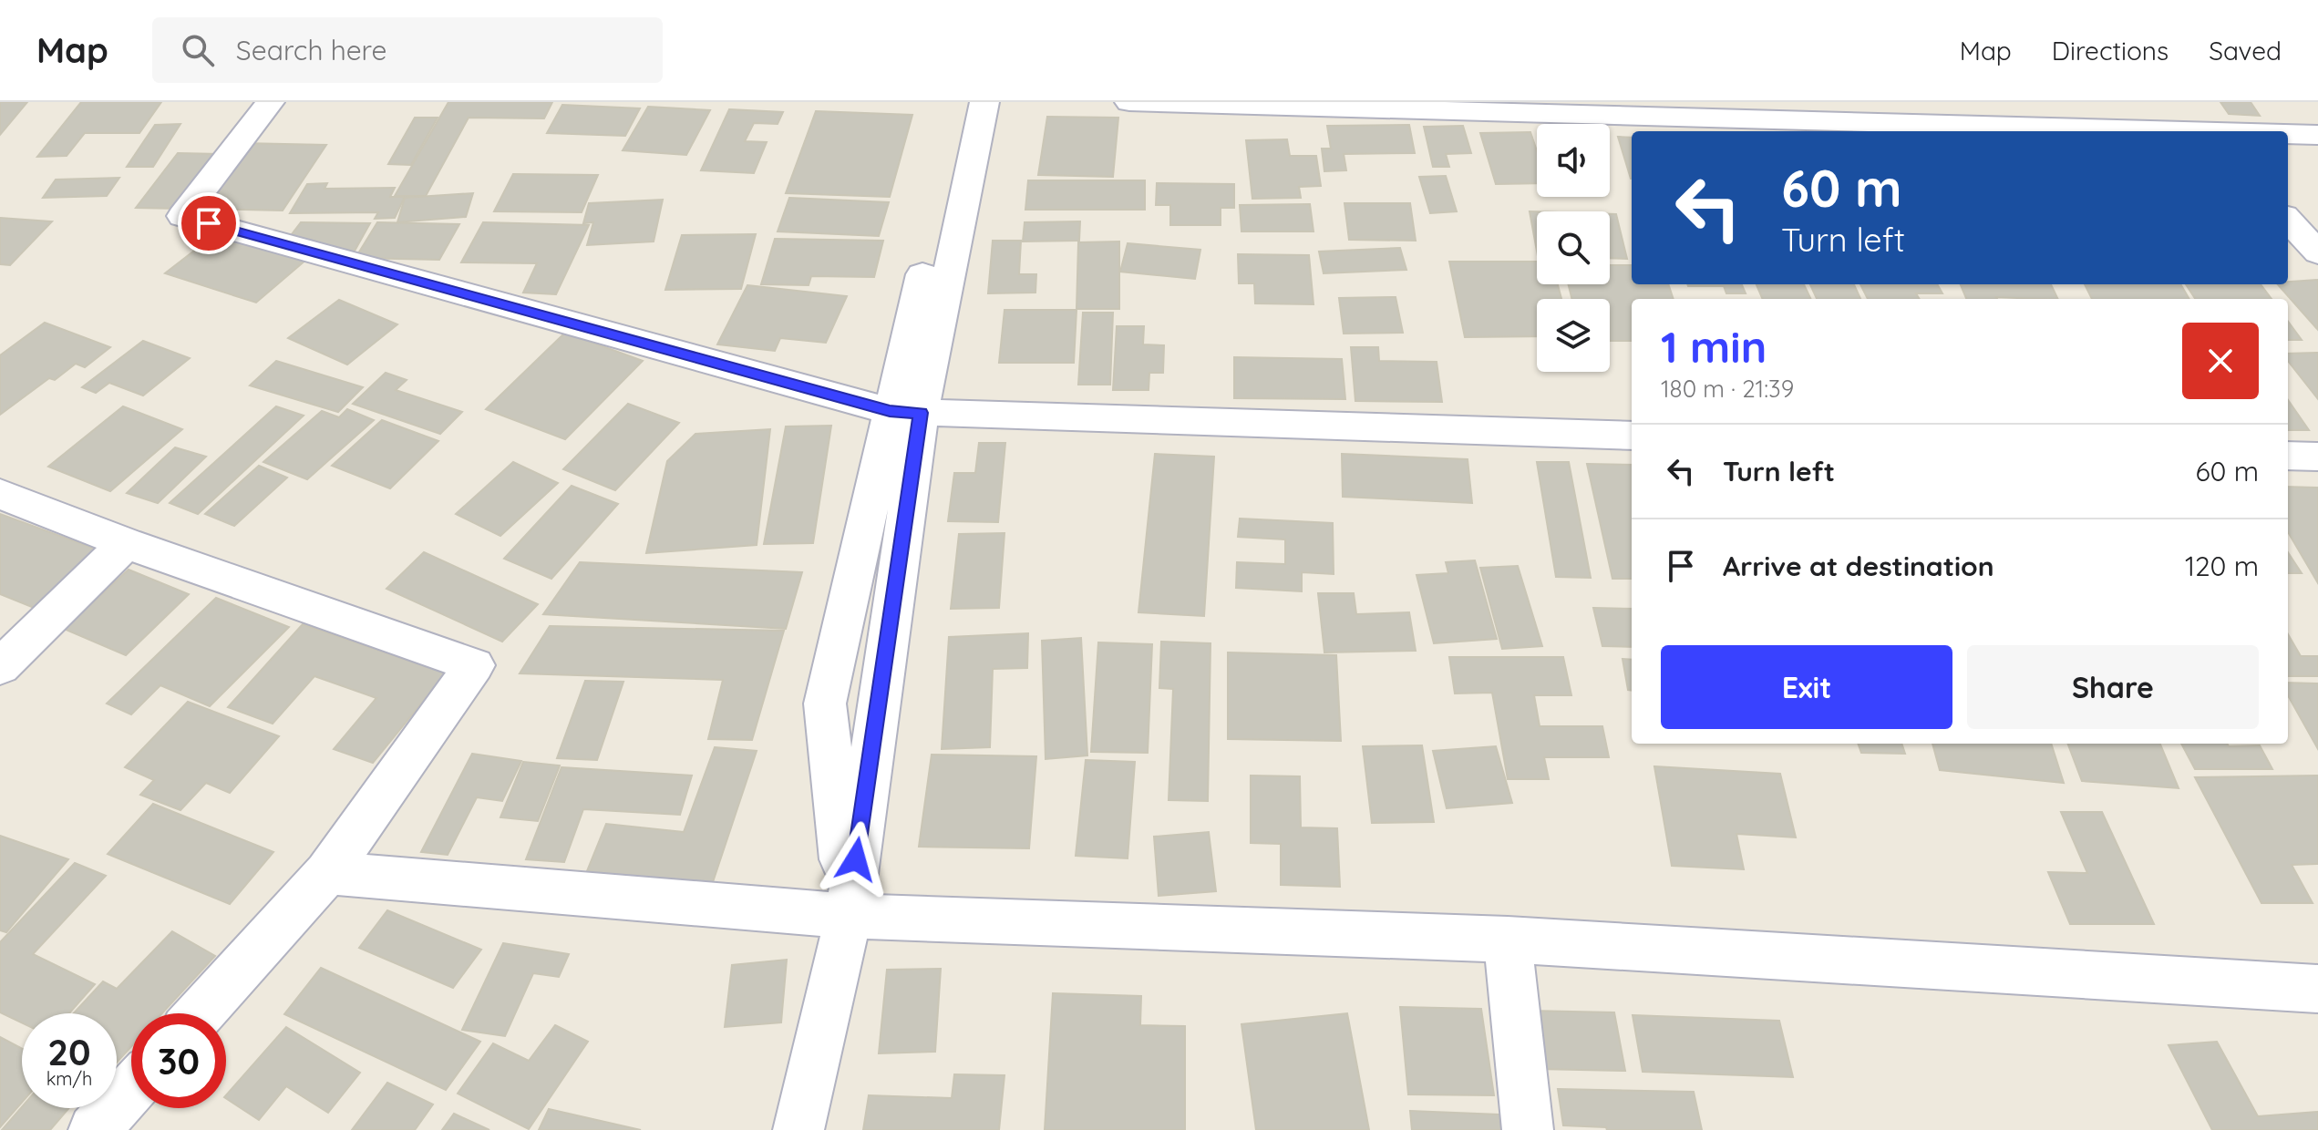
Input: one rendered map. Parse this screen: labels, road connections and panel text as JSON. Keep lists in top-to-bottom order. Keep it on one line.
{"page":{"header":"Map","search":"Search here","nav":["Map","Directions","Saved"],"turn":["60 m","Turn left"],"heading":["1 min","180 m · 21:39"],"list":[{"name":"Turn left","value":"60 m"},{"name":"Arrive at destination","value":"120 m"}],"buttons":["Exit","Share"],"speed":"20 km/h","limit":"30"}}
